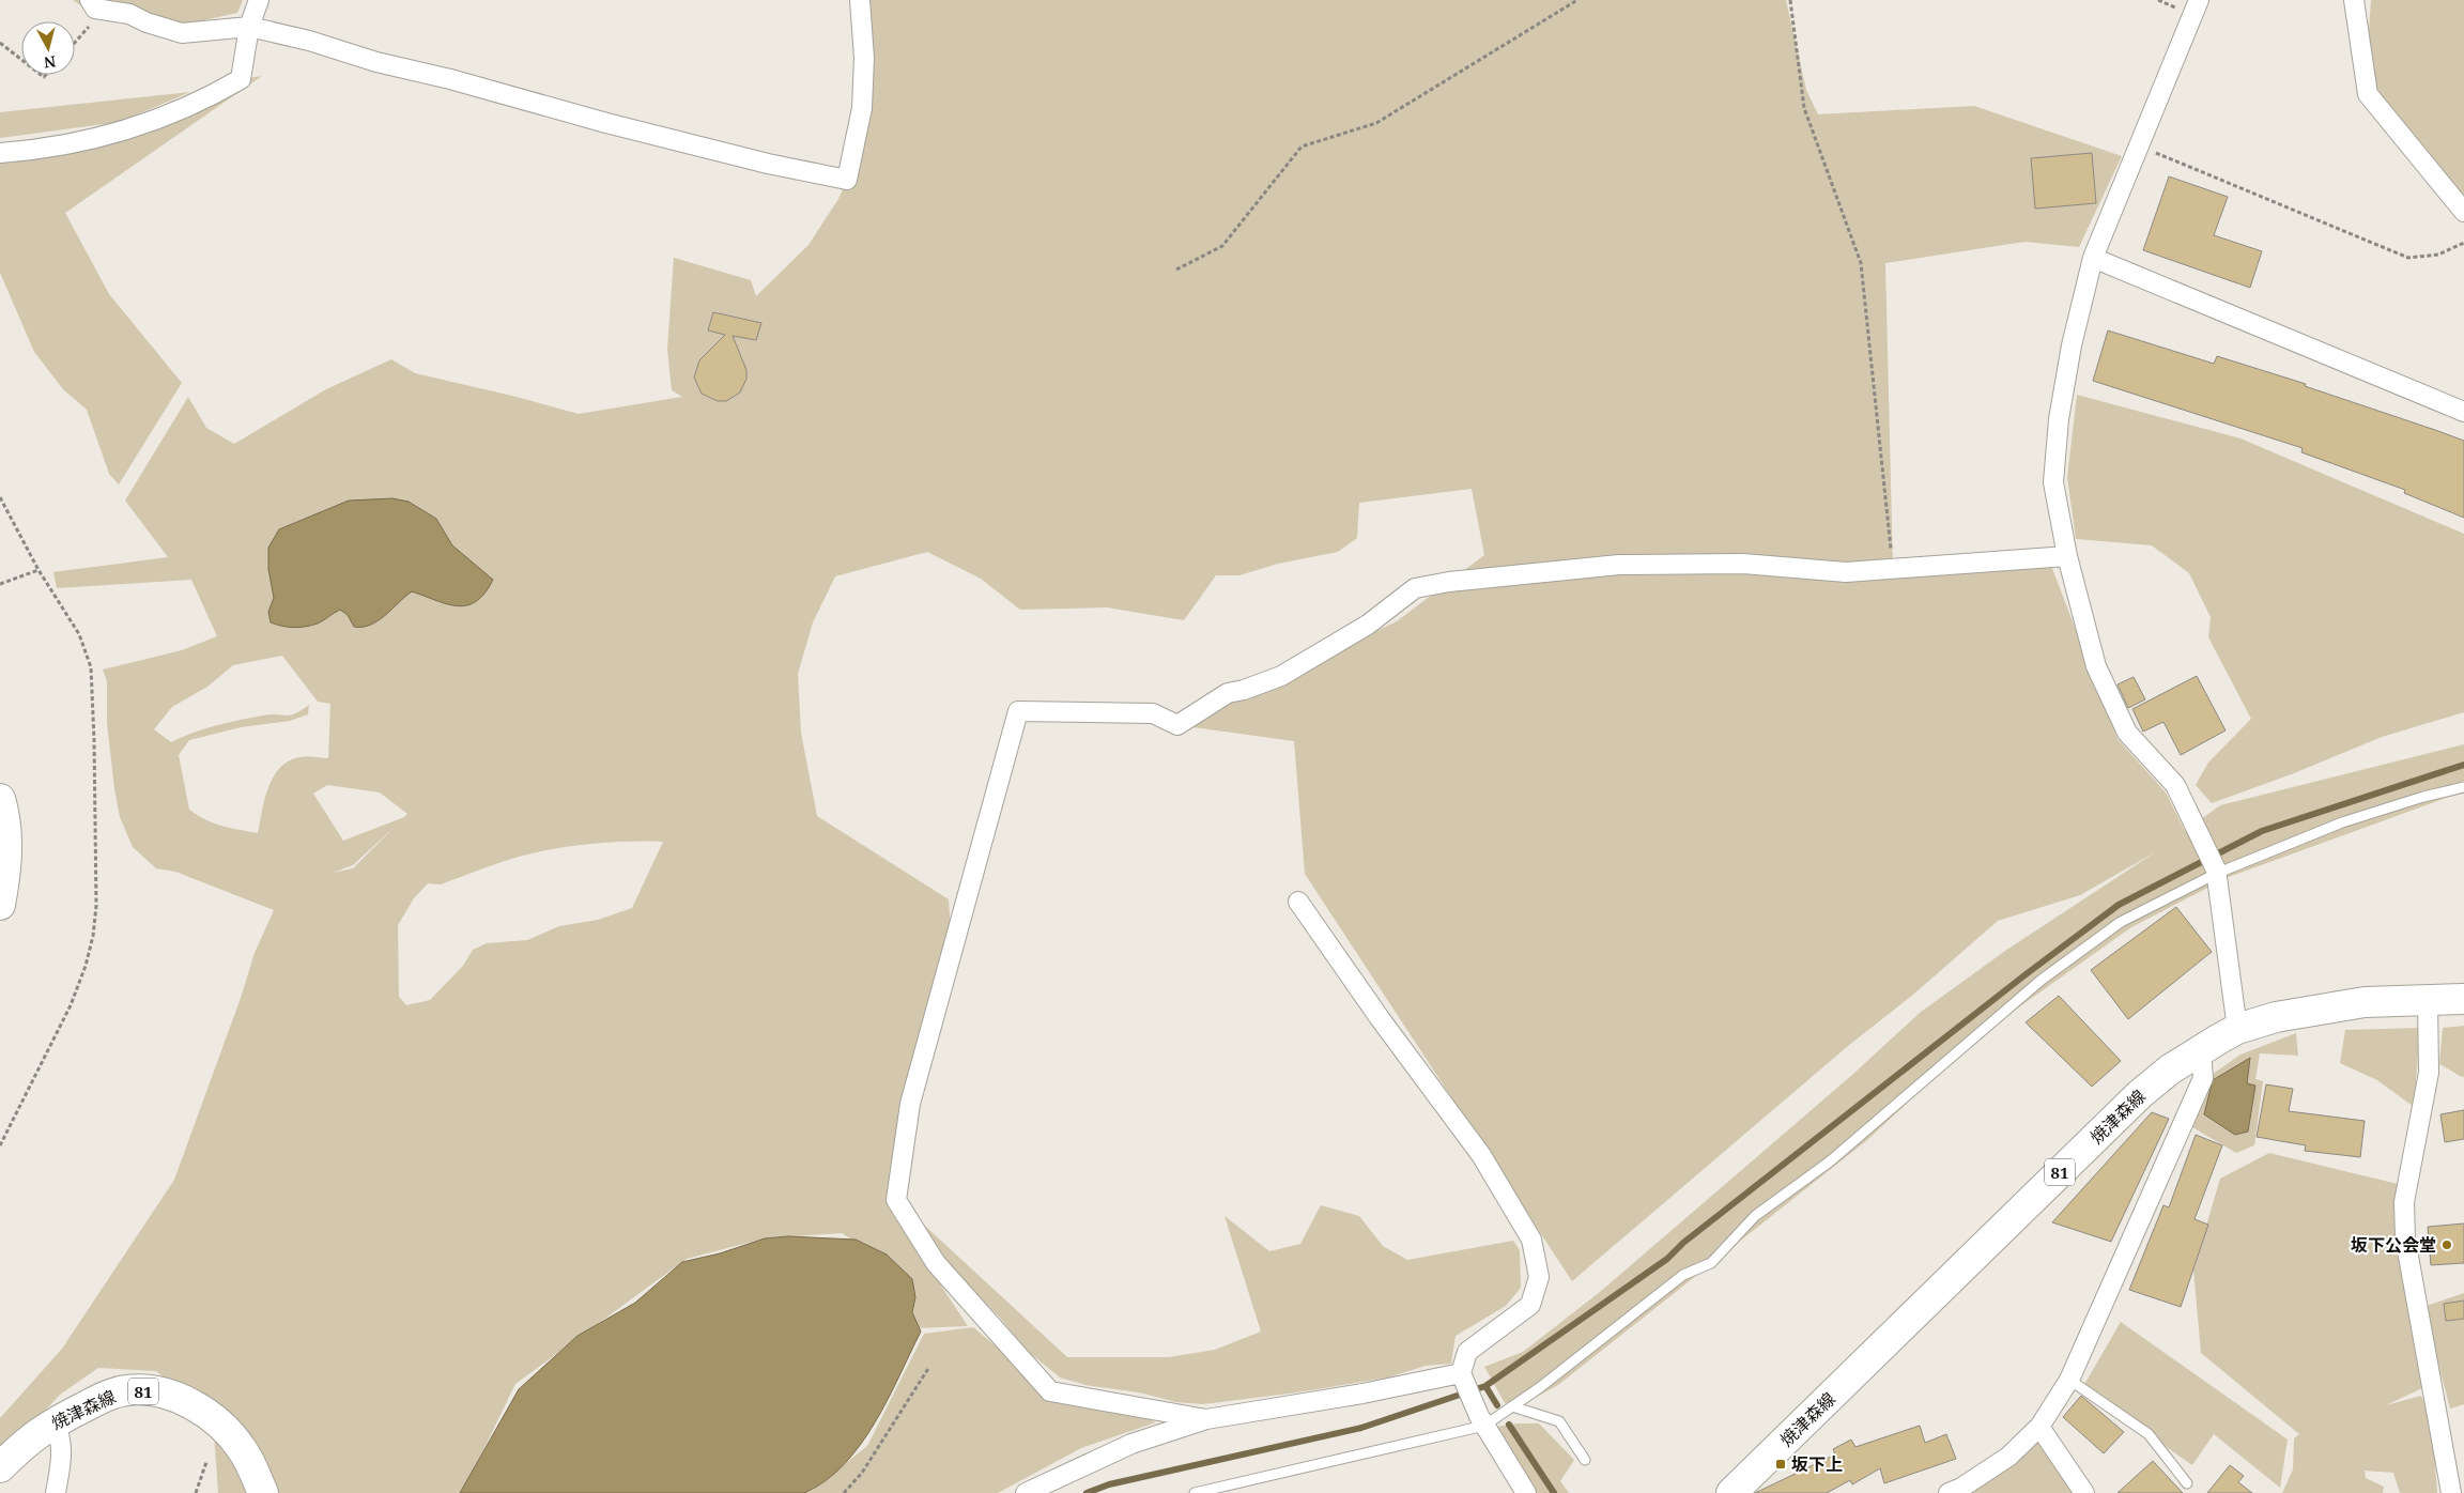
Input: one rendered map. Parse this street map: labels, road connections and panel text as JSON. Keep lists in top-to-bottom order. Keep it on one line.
{"streets":{"main road":["焼津森線","81"]},"places":{"other":["坂下公会堂"],"transit":["坂下上"]},"north":"bottom"}
